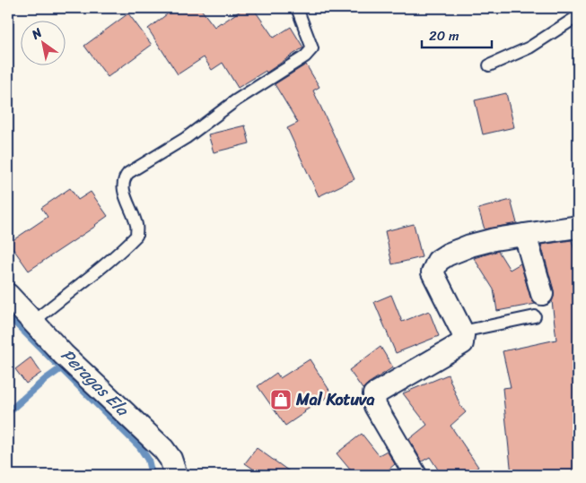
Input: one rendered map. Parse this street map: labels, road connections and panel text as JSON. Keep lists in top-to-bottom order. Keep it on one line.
{"water":["Peragas Ela"],"places":{"shop":["Mal Kotuva"]},"scale_bar":"20 m","north":"top left"}
